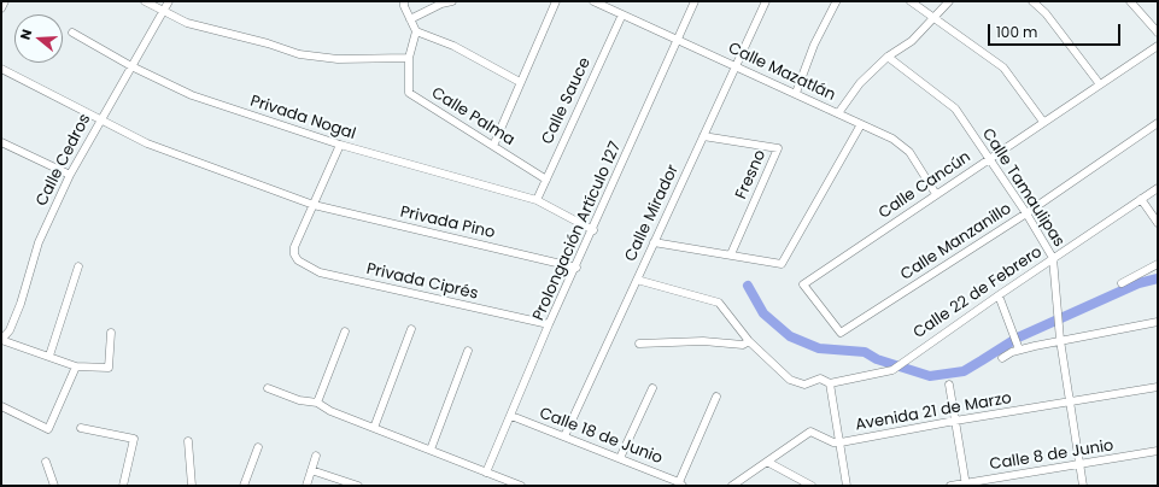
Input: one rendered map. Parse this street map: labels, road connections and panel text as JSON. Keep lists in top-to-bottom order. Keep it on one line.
{"streets":{"street":["Calle Mazatlán","Calle Sauce","Calle Palma","Privada Nogal","Calle Cedros","Fresno","Calle Cancún","Calle Tamaulipas","Calle Mirador","Privada Pino","Prolongación Artículo 127","Calle Manzanillo","Privada Ciprés","Calle 22 de Febrero","Avenida 21 de Marzo","Calle 18 de Junio","Calle 8 de Junio"]},"crossings":[["Calle Mazatlán","Calle Sauce"],["Calle Mazatlán","Calle Cancún"],["Calle Mazatlán","Calle Mirador"],["Calle Mazatlán","Prolongación Artículo 127"],["Calle Sauce","Calle Palma"],["Calle Sauce","Privada Nogal"],["Privada Nogal","Calle Cedros"],["Privada Nogal","Prolongación Artículo 127"],["Calle Cedros","Privada Pino"],["Fresno","Calle Mirador"],["Calle Cancún","Calle Tamaulipas"],["Calle Cancún","Calle Manzanillo"],["Calle Tamaulipas","Calle Manzanillo"],["Calle Tamaulipas","Calle 22 de Febrero"],["Calle Tamaulipas","Avenida 21 de Marzo"],["Calle Tamaulipas","Calle 8 de Junio"],["Calle Mirador","Calle 22 de Febrero"],["Calle Mirador","Calle 18 de Junio"],["Privada Pino","Prolongación Artículo 127"],["Privada Pino","Privada Ciprés"],["Prolongación Artículo 127","Privada Ciprés"],["Prolongación Artículo 127","Calle 18 de Junio"]],"scale_bar":"100 m","north":"left"}
